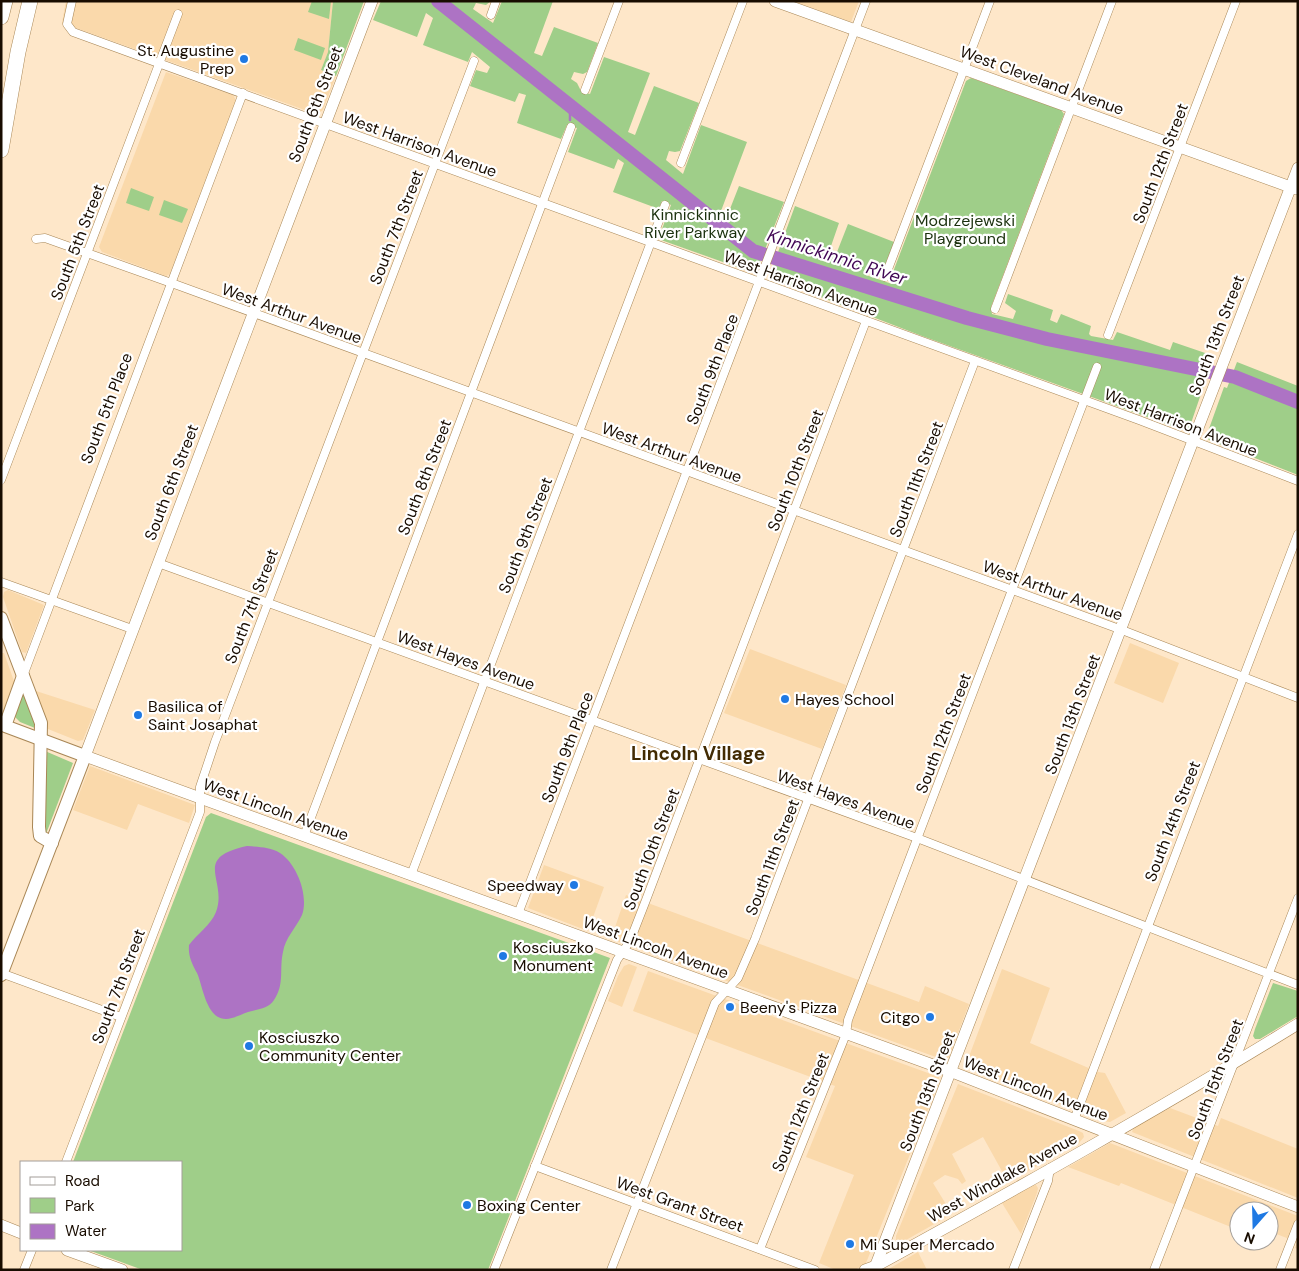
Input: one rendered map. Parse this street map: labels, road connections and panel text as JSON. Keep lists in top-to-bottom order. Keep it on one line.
{"streets":{"main road":["South 6th Street","South 5th Place","West Lincoln Avenue"],"street":["West Cleveland Avenue","West Harrison Avenue","South 12th Street","South 7th Street","South 5th Street","West Arthur Avenue","South 13th Street","South 9th Place","South 10th Street","South 8th Street","South 11th Street","South 9th Street","West Hayes Avenue","South 14th Street","South 15th Street","West Windlake Avenue","West Grant Street"]},"crossings":[["West Cleveland Avenue","South 12th Street"],["West Cleveland Avenue","South 13th Street"],["West Cleveland Avenue","South 9th Place"],["South 6th Street","West Harrison Avenue"],["South 6th Street","West Arthur Avenue"],["South 6th Street","West Hayes Avenue"],["South 6th Street","West Lincoln Avenue"],["West Harrison Avenue","South 12th Street"],["West Harrison Avenue","South 7th Street"],["West Harrison Avenue","South 5th Street"],["West Harrison Avenue","South 13th Street"],["West Harrison Avenue","South 9th Place"],["West Harrison Avenue","South 5th Place"],["West Harrison Avenue","South 10th Street"],["West Harrison Avenue","South 8th Street"],["West Harrison Avenue","South 11th Street"],["West Harrison Avenue","South 9th Street"],["South 12th Street","West Arthur Avenue"],["South 12th Street","West Hayes Avenue"],["South 12th Street","West Lincoln Avenue"],["South 12th Street","West Grant Street"],["South 7th Street","West Arthur Avenue"],["South 7th Street","West Hayes Avenue"],["South 7th Street","West Lincoln Avenue"],["South 5th Street","West Arthur Avenue"],["West Arthur Avenue","South 13th Street"],["West Arthur Avenue","South 9th Place"],["West Arthur Avenue","South 5th Place"],["West Arthur Avenue","South 10th Street"],["West Arthur Avenue","South 8th Street"],["West Arthur Avenue","South 11th Street"],["West Arthur Avenue","South 9th Street"],["West Arthur Avenue","South 14th Street"],["South 13th Street","West Hayes Avenue"],["South 13th Street","West Lincoln Avenue"],["South 13th Street","West Windlake Avenue"],["South 9th Place","West Hayes Avenue"],["South 9th Place","West Lincoln Avenue"],["South 5th Place","West Lincoln Avenue"],["South 10th Street","West Hayes Avenue"],["South 10th Street","West Lincoln Avenue"],["South 10th Street","West Grant Street"],["South 8th Street","West Hayes Avenue"],["South 8th Street","West Lincoln Avenue"],["South 11th Street","West Hayes Avenue"],["South 11th Street","West Lincoln Avenue"],["South 11th Street","West Grant Street"],["South 9th Street","West Hayes Avenue"],["South 9th Street","West Lincoln Avenue"],["West Hayes Avenue","South 14th Street"],["West Hayes Avenue","South 15th Street"],["West Lincoln Avenue","South 14th Street"],["West Lincoln Avenue","South 15th Street"],["West Lincoln Avenue","West Windlake Avenue"],["South 15th Street","West Windlake Avenue"]],"districts":["Lincoln Village"],"water":["Kinnickinnic River"],"parks":["Kinnickinnic River Parkway","Modrzejewski Playground"],"places":["St. Augustine Prep","Hayes School","Basilica of Saint Josaphat","Speedway","Kosciuszko Monument","Beeny's Pizza","Citgo","Kosciuszko Community Center","Boxing Center","Mi Super Mercado"],"legend":["Road","Park","Water"],"north":"bottom"}
